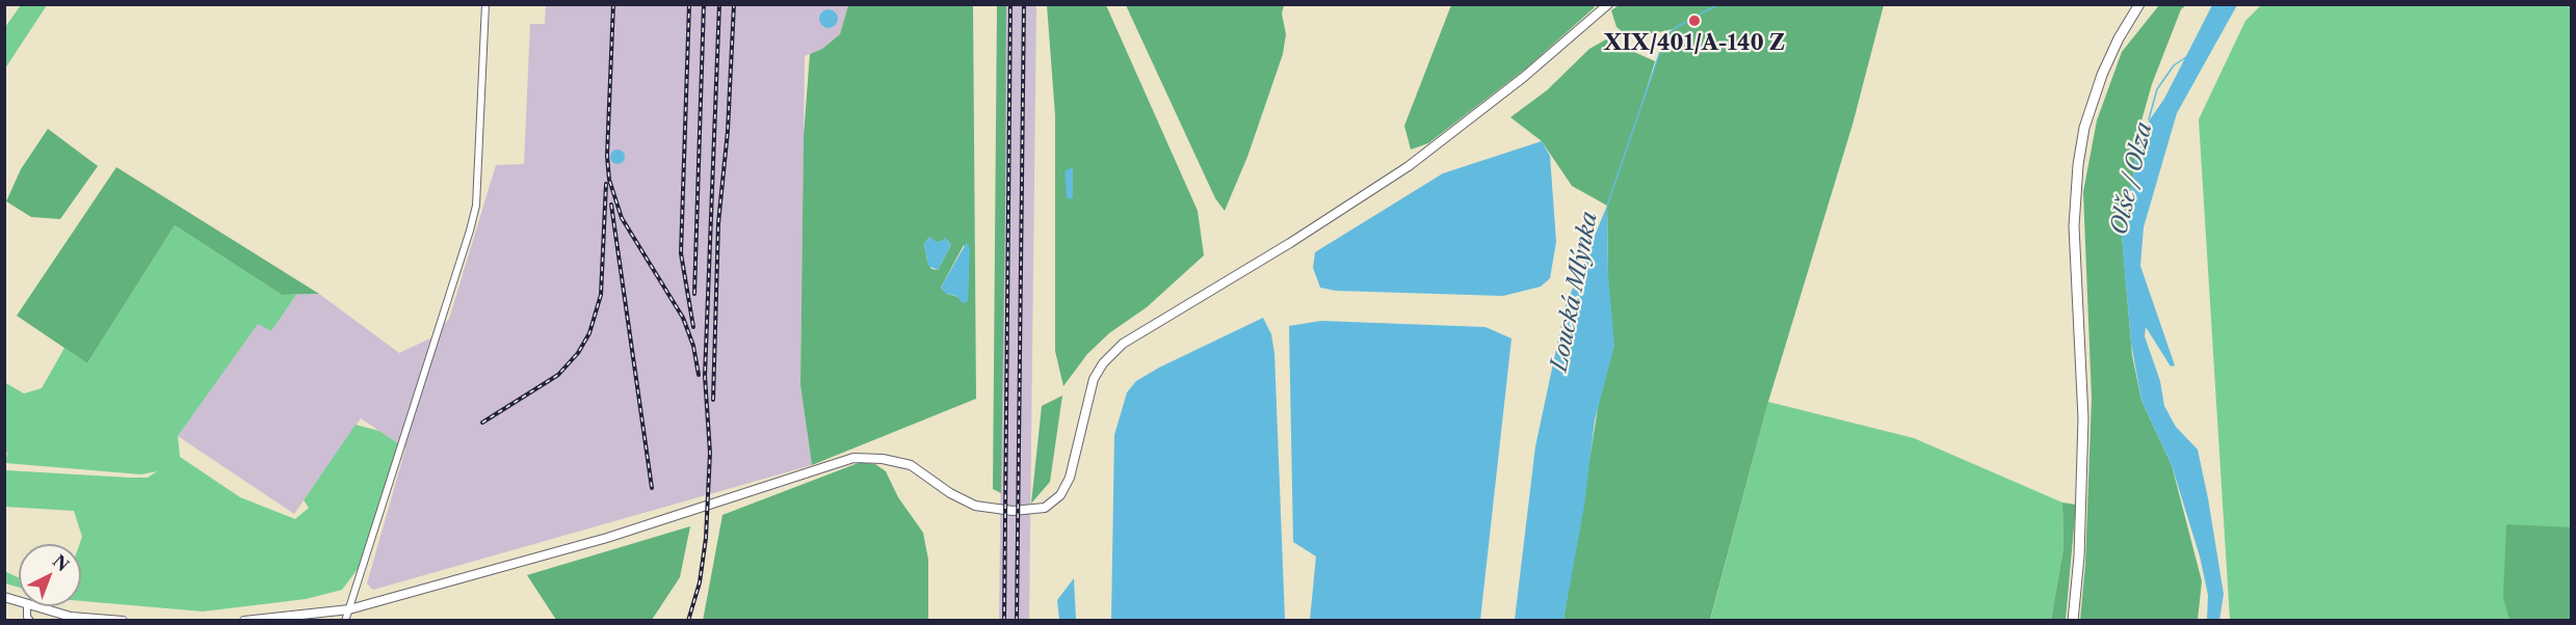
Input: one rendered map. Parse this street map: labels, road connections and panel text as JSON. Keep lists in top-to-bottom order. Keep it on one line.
{"water":["Olše / Olza","Loucká Mlýnka"],"places":["XIX/401/A-140 Z"],"north":"top right"}
